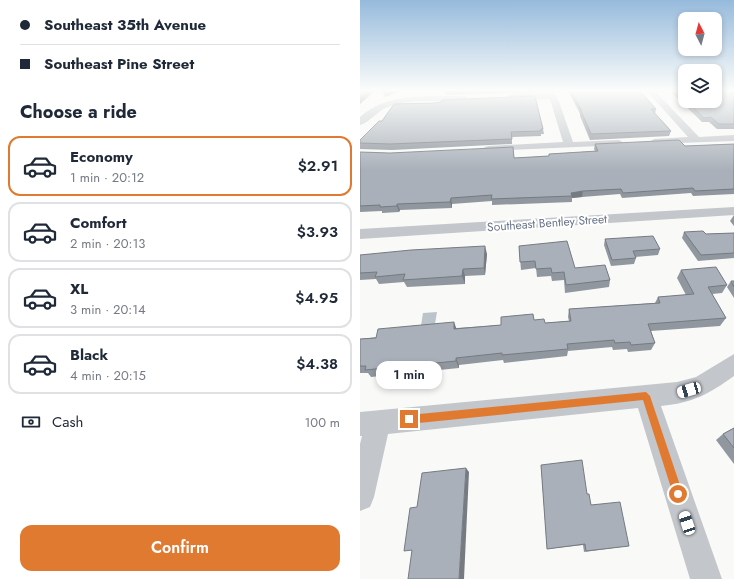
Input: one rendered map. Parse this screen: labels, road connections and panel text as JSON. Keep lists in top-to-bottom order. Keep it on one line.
{"streets":{"street":["Southeast Bentley Street"]},"north":"top","page":{"banner":["Southeast 35th Avenue","Southeast Pine Street"],"heading":"Choose a ride","list":[{"name":"Economy","note":"1 min · 20:12","value":"$2.91"},{"name":"Comfort","note":"2 min · 20:13","value":"$3.93"},{"name":"XL","note":"3 min · 20:14","value":"$4.95"},{"name":"Black","note":"4 min · 20:15","value":"$4.38"}],"bubble":"1 min","pay":["Cash","100 m"],"buttons":"Confirm"}}
